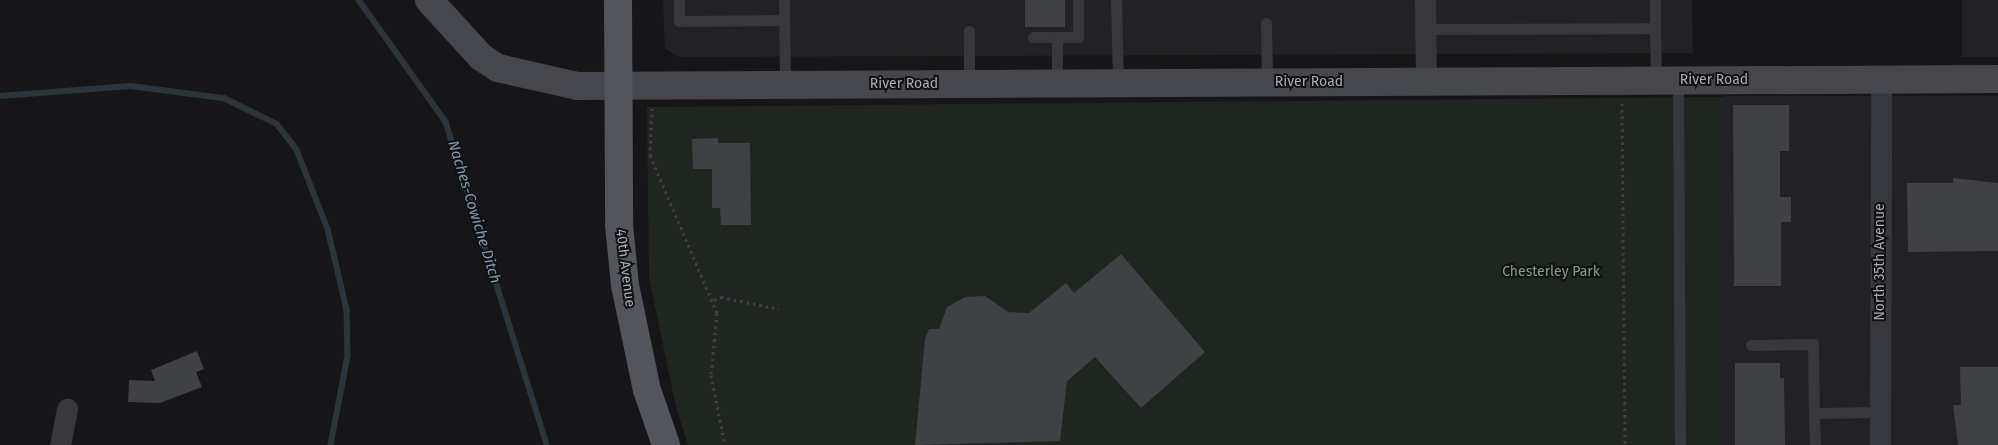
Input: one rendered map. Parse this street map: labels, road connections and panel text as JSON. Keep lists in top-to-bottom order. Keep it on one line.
{"streets":{"main road":["40th Avenue"],"street":["River Road","North 35th Avenue"]},"crossings":[["River Road","North 35th Avenue"],["River Road","40th Avenue"]],"water":["Naches-Cowiche Ditch"],"parks":["Chesterley Park"]}
